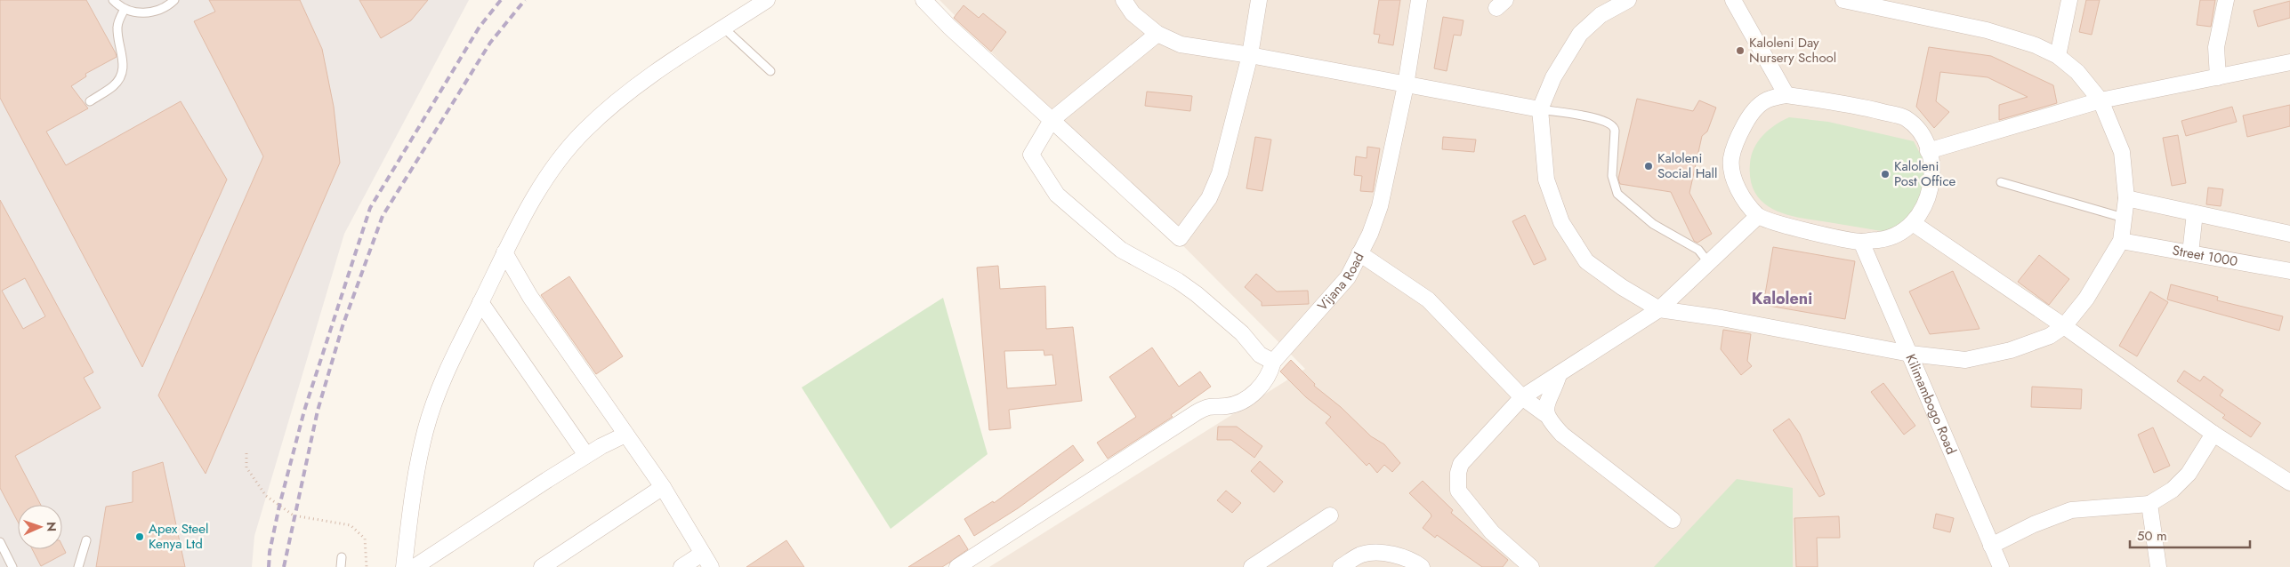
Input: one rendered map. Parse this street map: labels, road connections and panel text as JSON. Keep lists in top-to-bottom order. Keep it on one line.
{"streets":{"street":["Street 1000","Vijana Road","Kilimambogo Road"]},"districts":["Kaloleni"],"places":["Kaloleni Day Nursery School","Kaloleni Social Hall","Kaloleni Post Office","Apex Steel Kenya Ltd"],"scale_bar":"50 m","north":"right"}
